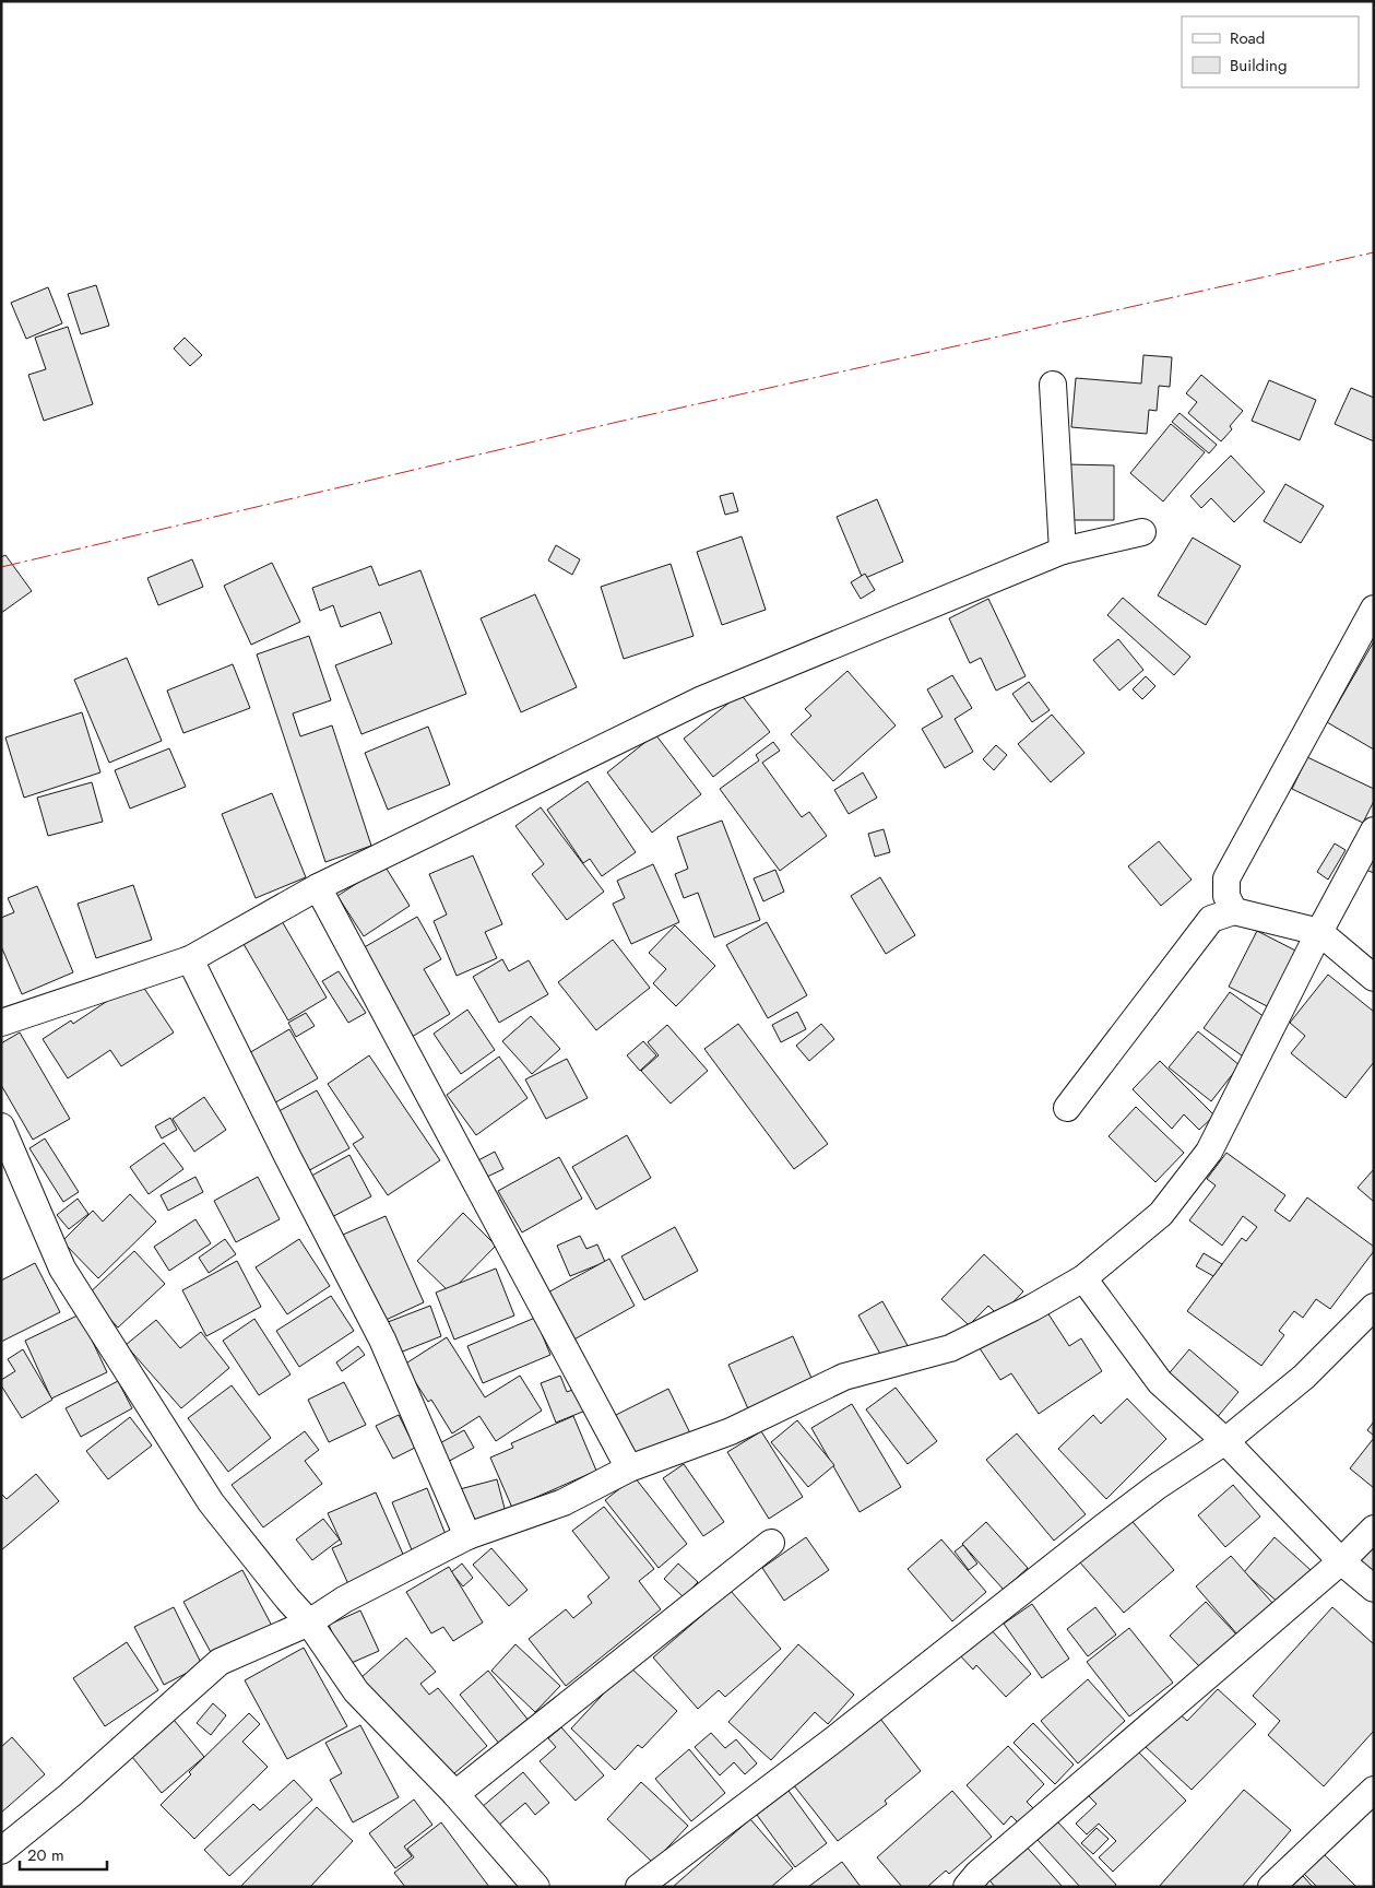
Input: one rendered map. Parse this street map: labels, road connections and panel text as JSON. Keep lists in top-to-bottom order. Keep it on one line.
{"legend":["Road","Building"],"scale_bar":"20 m"}
